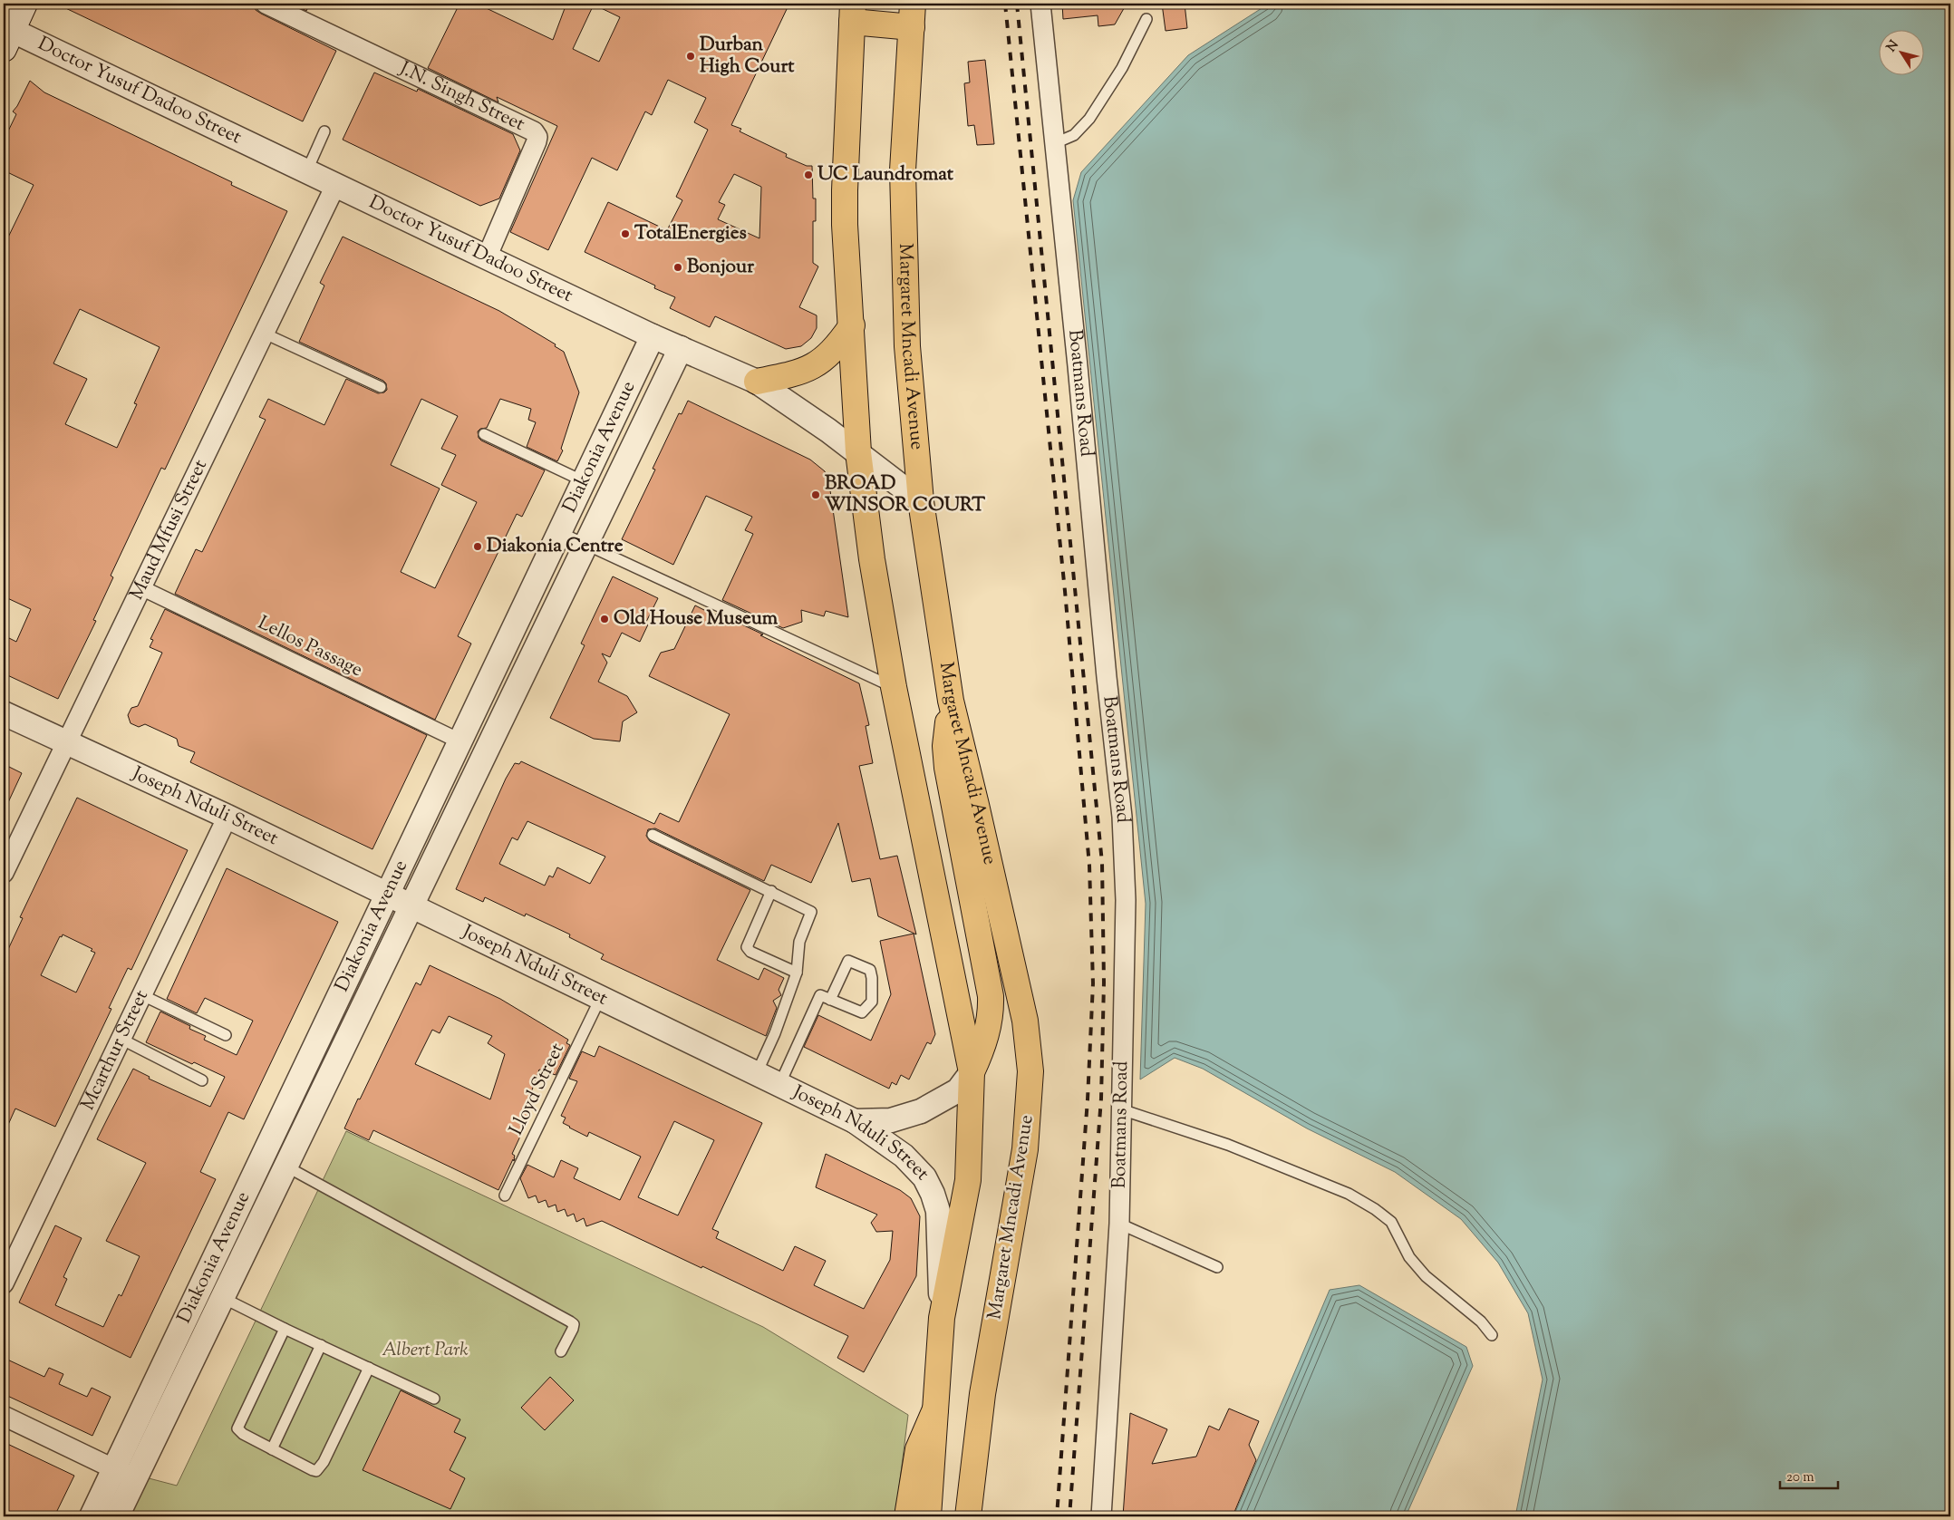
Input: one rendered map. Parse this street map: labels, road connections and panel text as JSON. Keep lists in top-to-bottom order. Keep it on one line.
{"streets":{"main road":["Margaret Mncadi Avenue"],"street":["Doctor Yusuf Dadoo Street","J.N. Singh Street","Boatmans Road","Diakonia Avenue","Maud Mfusi Street","Lellos Passage","Joseph Nduli Street","Mcarthur Street"],"lane":["Lloyd Street"]},"crossings":[["Doctor Yusuf Dadoo Street","J.N. Singh Street"],["Doctor Yusuf Dadoo Street","Margaret Mncadi Avenue"],["Doctor Yusuf Dadoo Street","Diakonia Avenue"],["Doctor Yusuf Dadoo Street","Maud Mfusi Street"],["Diakonia Avenue","Lellos Passage"],["Diakonia Avenue","Joseph Nduli Street"],["Maud Mfusi Street","Lellos Passage"],["Maud Mfusi Street","Joseph Nduli Street"],["Joseph Nduli Street","Mcarthur Street"],["Joseph Nduli Street","Lloyd Street"]],"parks":["Albert Park"],"places":["Durban High Court","UC Laundromat","TotalEnergies","Bonjour","BROAD WINSOR COURT","Diakonia Centre","Old House Museum"],"scale_bar":"20 m","north":"top left"}
